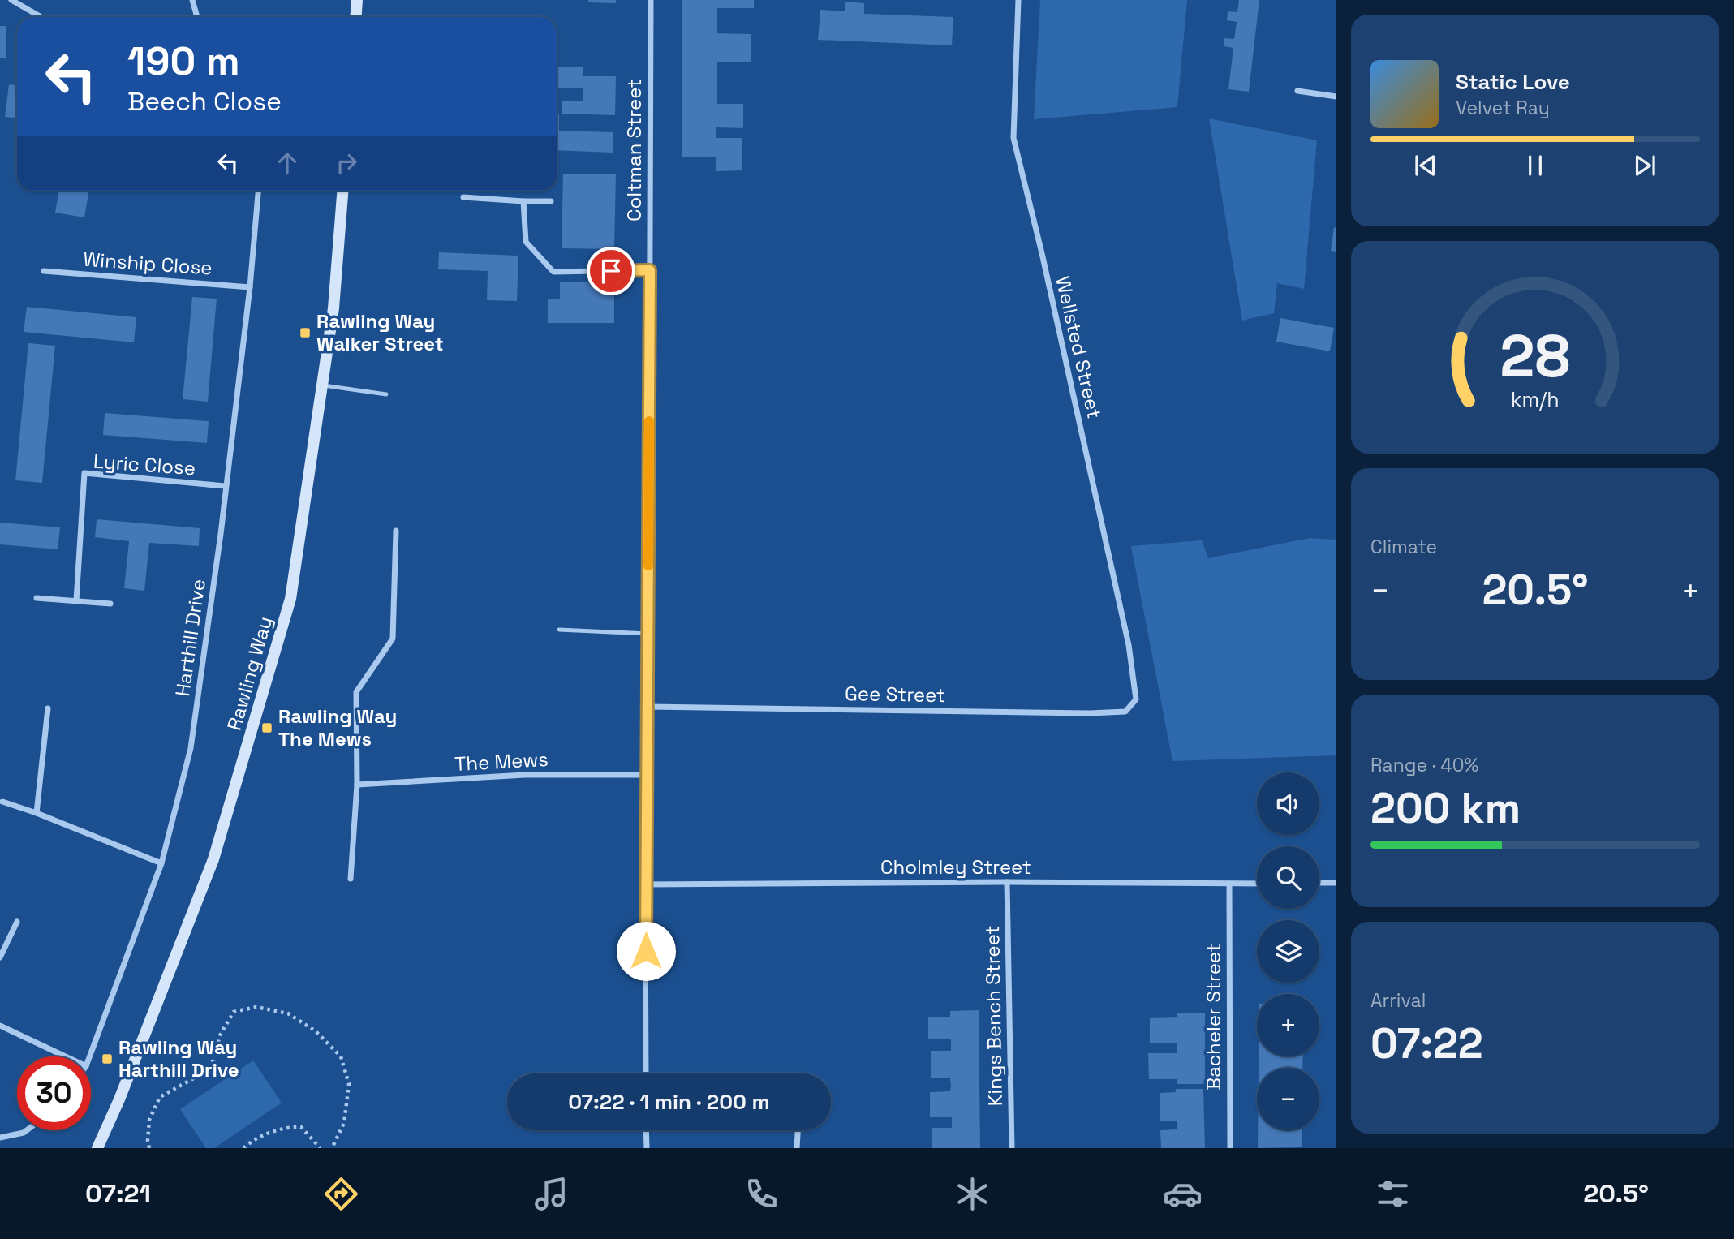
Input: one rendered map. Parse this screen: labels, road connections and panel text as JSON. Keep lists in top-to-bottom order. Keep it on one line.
{"streets":{"street":["Coltman Street","Winship Close","Wellsted Street","Lyric Close","Harthill Drive","Rawling Way","Gee Street","The Mews","Cholmley Street","Kings Bench Street","Bacheler Street"]},"crossings":[["Coltman Street","Gee Street"],["Coltman Street","The Mews"],["Coltman Street","Cholmley Street"],["Winship Close","Harthill Drive"],["Wellsted Street","Gee Street"],["Lyric Close","Harthill Drive"],["Cholmley Street","Kings Bench Street"],["Cholmley Street","Bacheler Street"]],"places":{"transit":["Rawling Way Walker Street","Rawling Way The Mews","Rawling Way Harthill Drive"]},"page":{"turn":["190 m","Beech Close"],"song":["Static Love","Velvet Ray"],"tile":["Climate",["Range · 40%","200 km"],["Arrival","07:22"]],"heat":["−","20.5°","+"],"map_buttons":["+","−"],"limit":"30","trip":"07:22 · 1 min · 200 m","tabs":["07:21","20.5°"],"gauge":["28","km/h"]}}
